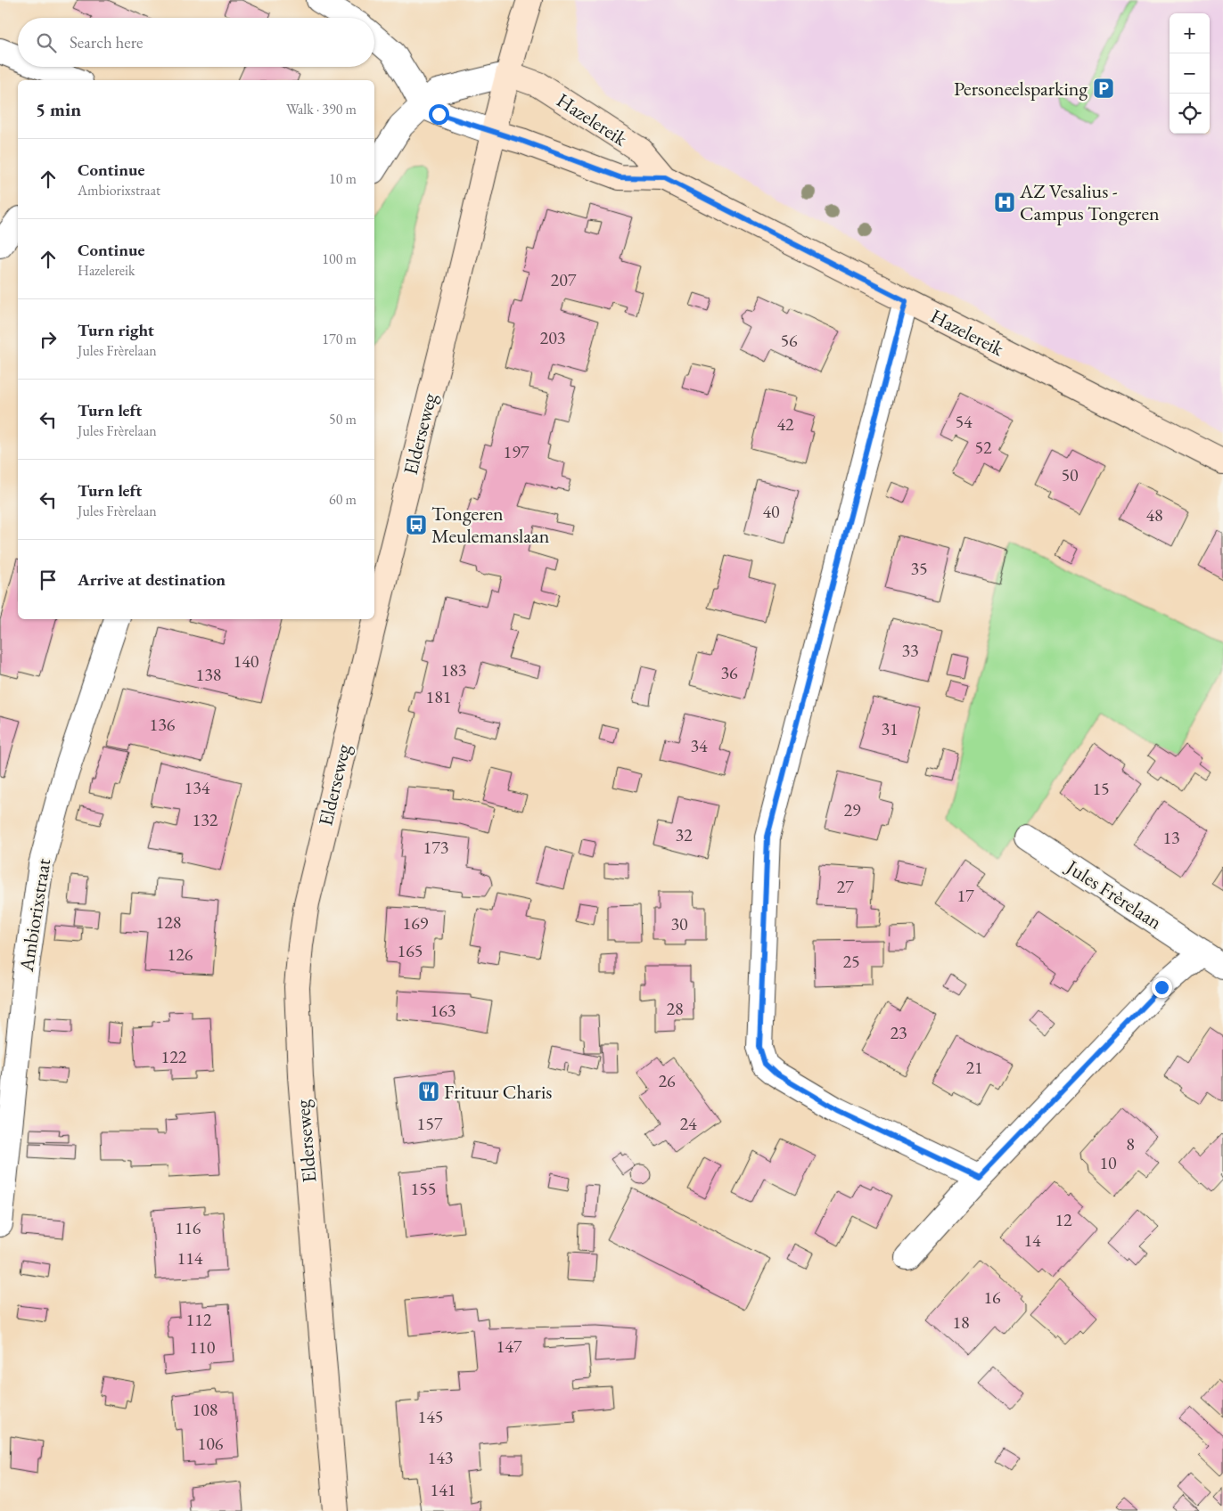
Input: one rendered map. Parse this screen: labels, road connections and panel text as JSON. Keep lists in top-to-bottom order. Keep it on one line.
{"streets":{"main road":["Hazelereik","Elderseweg"],"street":["Jules Frèrelaan","Ambiorixstraat"]},"crossings":[["Hazelereik","Elderseweg"]],"places":{"parking":["Personeelsparking"],"hospital":["AZ Vesalius - Campus Tongeren"],"bus stop":["Tongeren Meulemanslaan"],"restaurant":["Frituur Charis"]},"house_numbers":["207","203","56","54","42","52","197","50","40","48","35","33","140","183","36","138","181","136","31","34","134","15","29","132","32","13","173","27","17","128","169","30","165","126","25","28","163","23","122","21","26","157","24","8","10","155","12","116","14","114","16","112","18","147","110","108","145","106","143","141"],"page":{"map_buttons":["+","−"],"search":"Search here","heading":["5 min","Walk · 390 m"],"list":[["Continue","Ambiorixstraat","10 m"],["Continue","Hazelereik","100 m"],["Turn right","Jules Frèrelaan","170 m"],["Turn left","Jules Frèrelaan","50 m"],["Turn left","Jules Frèrelaan","60 m"],"Arrive at destination"]}}
